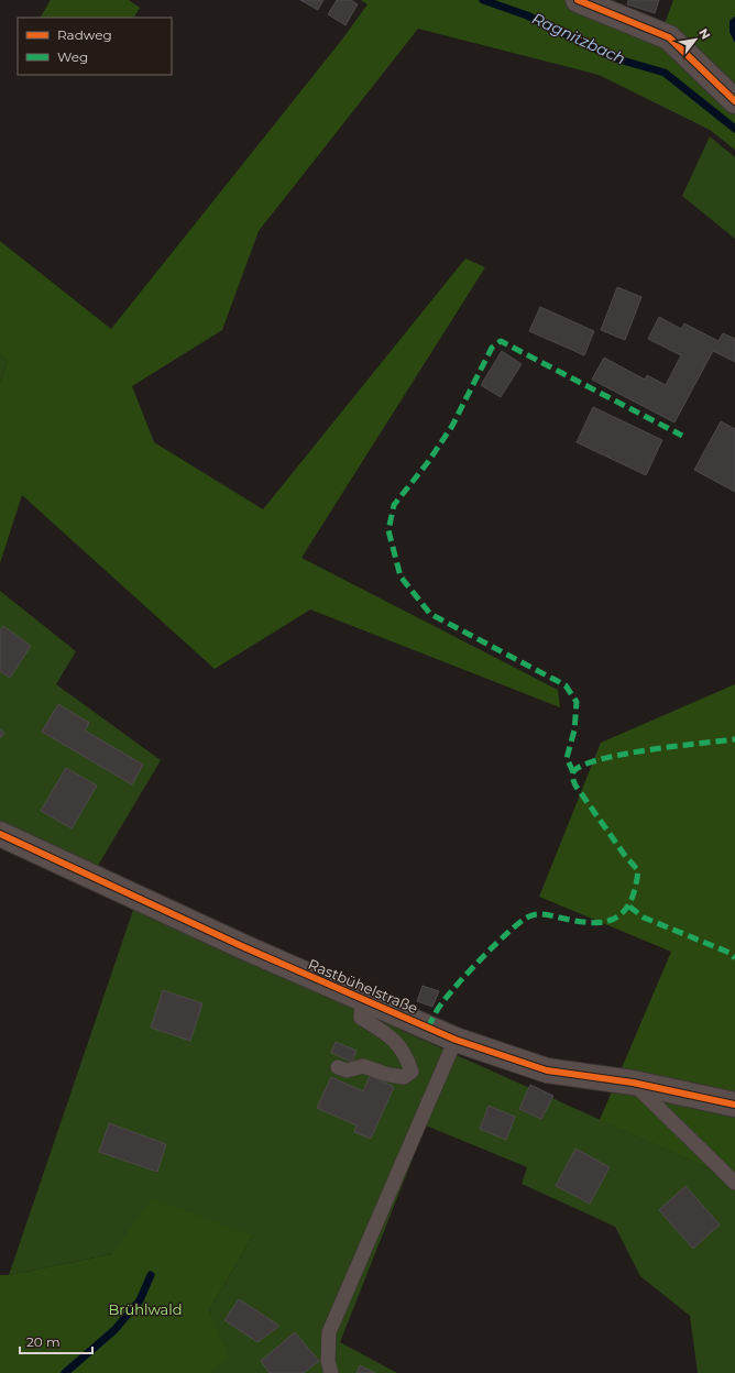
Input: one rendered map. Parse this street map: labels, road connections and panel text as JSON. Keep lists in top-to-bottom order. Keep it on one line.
{"streets":{"street":["Rastbühelstraße"]},"water":["Ragnitzbach"],"parks":["Brühlwald"],"legend":["Radweg","Weg"],"scale_bar":"20 m","north":"top right"}
